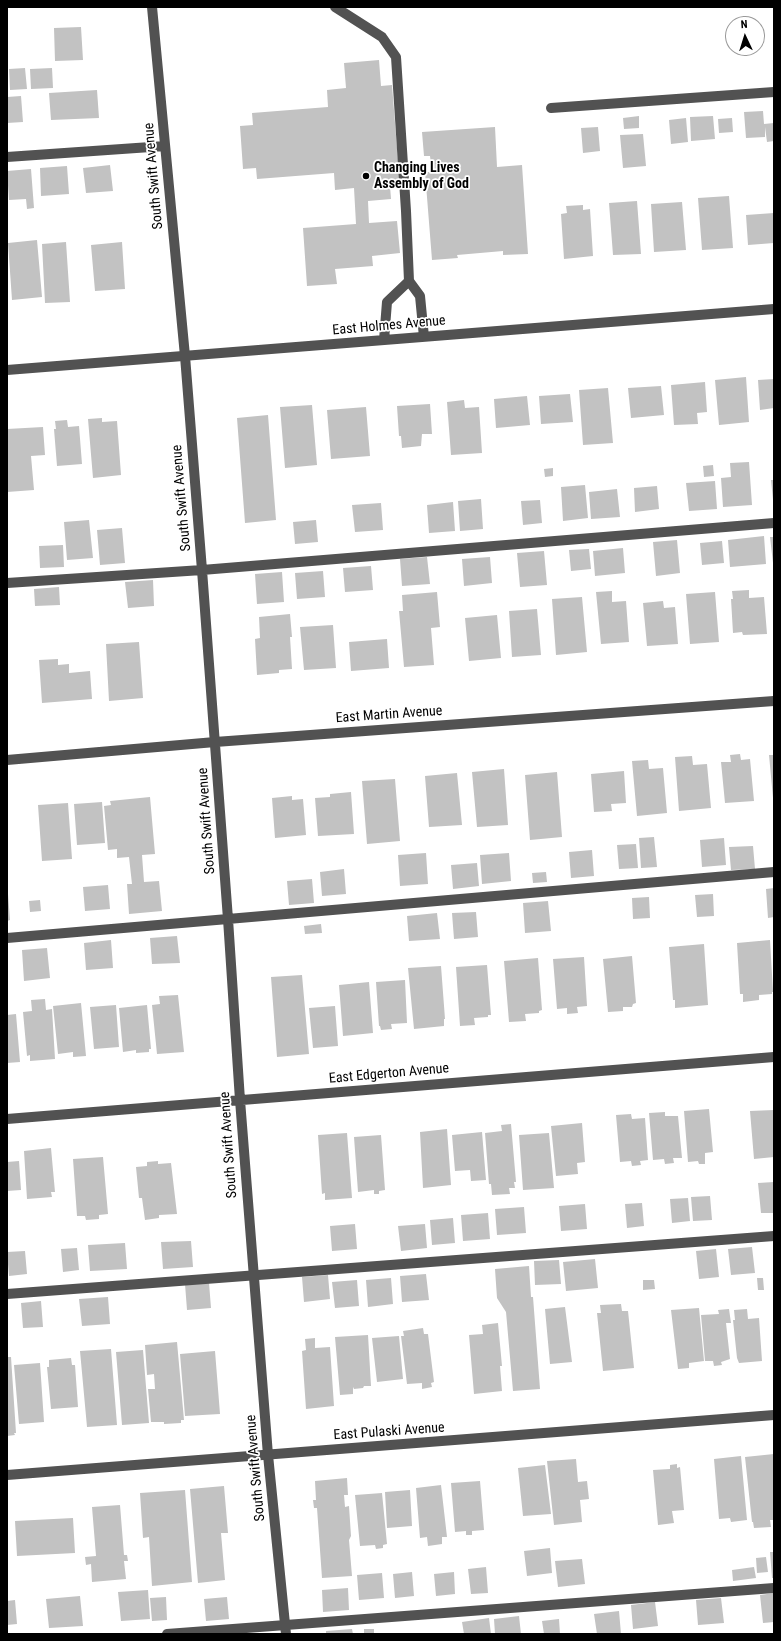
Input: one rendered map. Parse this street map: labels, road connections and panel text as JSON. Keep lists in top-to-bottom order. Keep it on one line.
{"streets":{"street":["South Swift Avenue","East Holmes Avenue","East Martin Avenue","East Edgerton Avenue","East Pulaski Avenue"]},"crossings":[["South Swift Avenue","East Holmes Avenue"],["South Swift Avenue","East Martin Avenue"],["South Swift Avenue","East Edgerton Avenue"],["South Swift Avenue","East Pulaski Avenue"]],"places":["Changing Lives Assembly of God"],"north":"top"}
